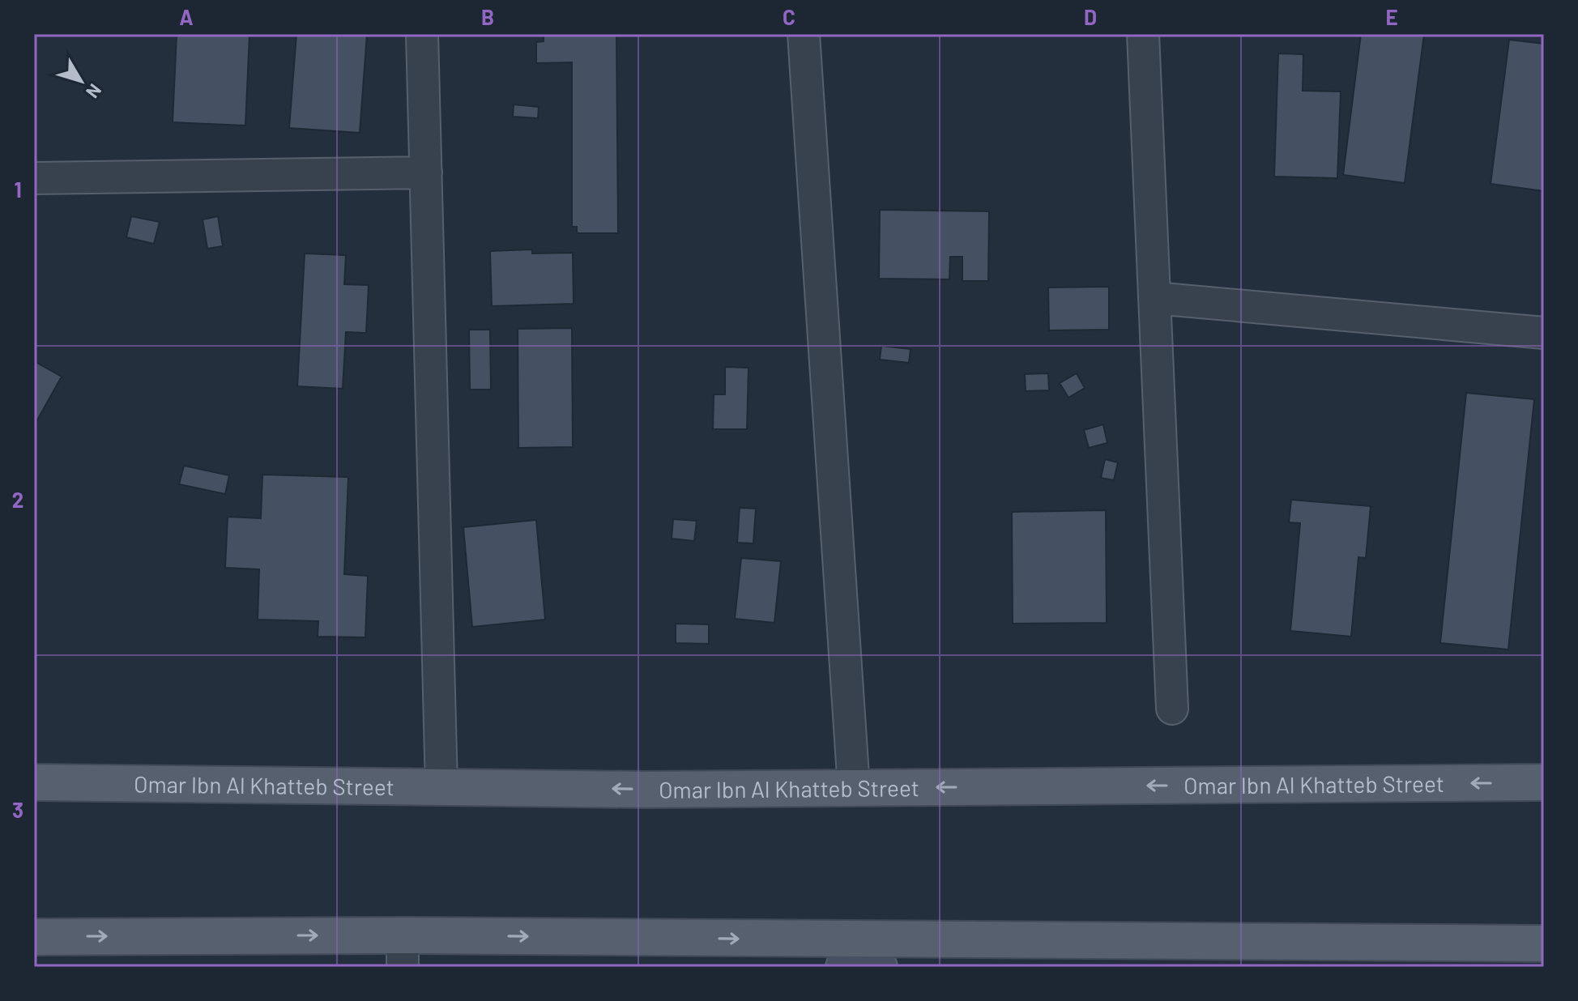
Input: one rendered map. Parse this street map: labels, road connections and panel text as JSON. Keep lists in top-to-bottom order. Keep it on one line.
{"streets":{"main road":["Omar Ibn Al Khatteb Street"]},"north":"bottom right","grid":{"columns":["A","B","C","D","E"],"rows":["1","2","3"]}}
